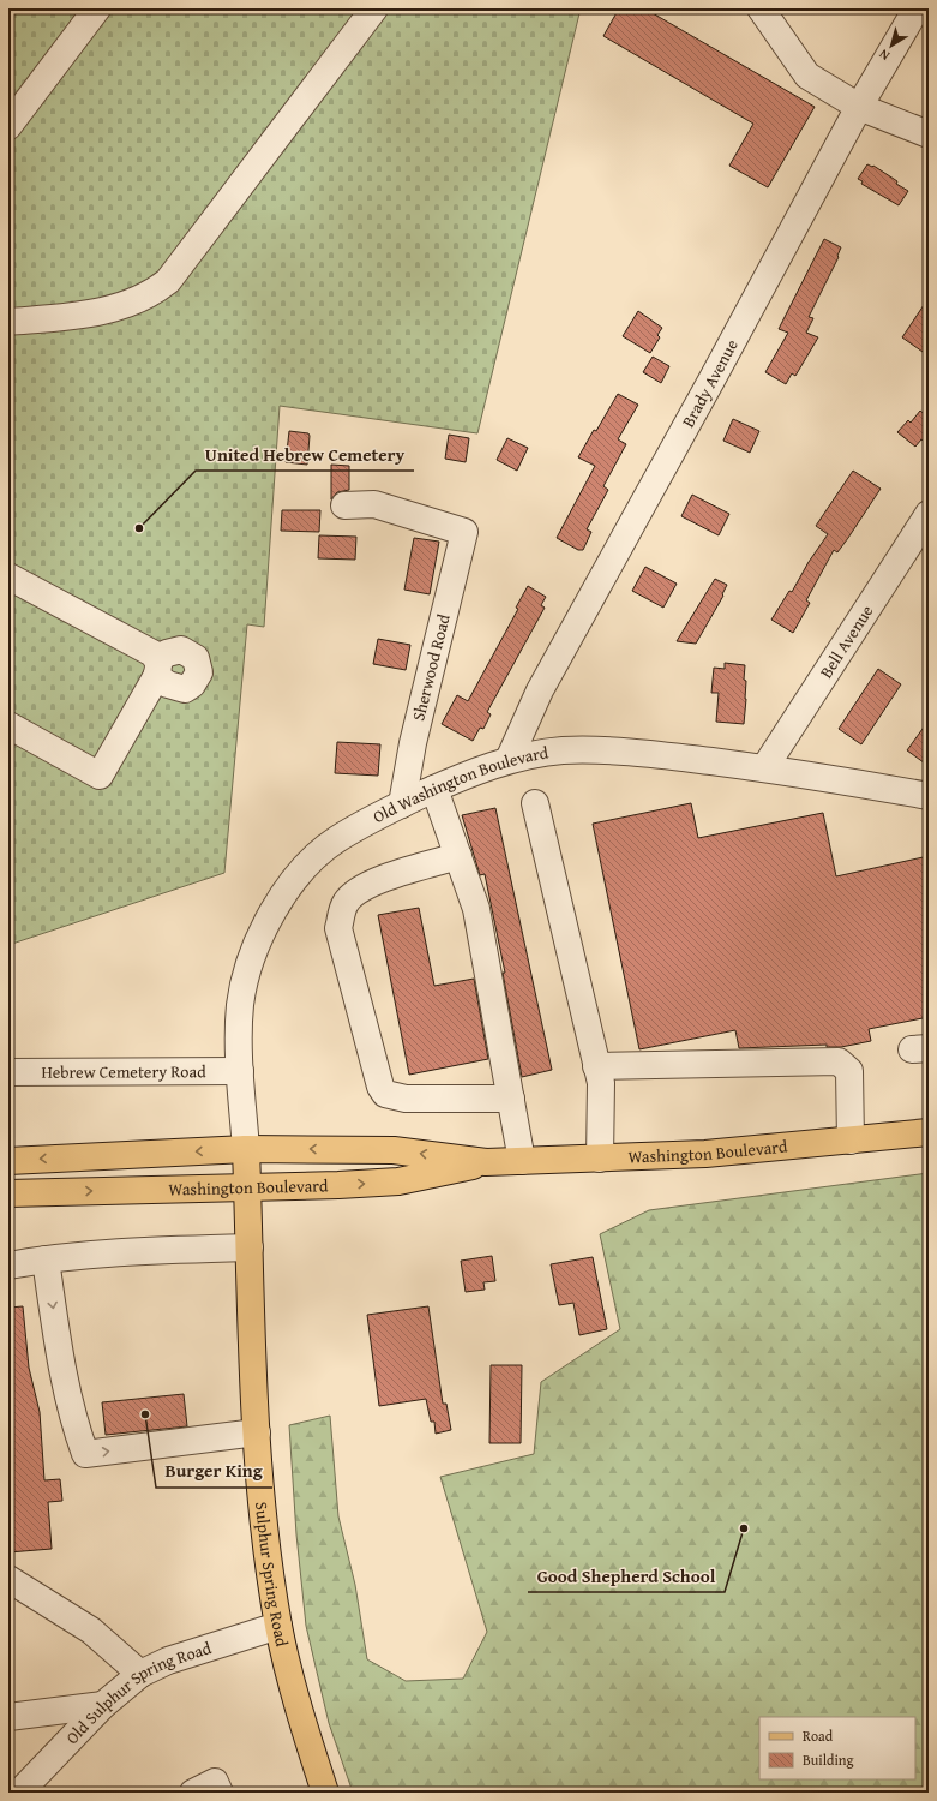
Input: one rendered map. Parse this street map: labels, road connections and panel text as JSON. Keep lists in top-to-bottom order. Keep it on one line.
{"streets":{"main road":["Washington Boulevard","Sulphur Spring Road"],"street":["Brady Avenue","Bell Avenue","Sherwood Road","Old Washington Boulevard","Hebrew Cemetery Road","Old Sulphur Spring Road"]},"crossings":[["Brady Avenue","Old Washington Boulevard"],["Bell Avenue","Old Washington Boulevard"],["Sherwood Road","Old Washington Boulevard"],["Old Washington Boulevard","Hebrew Cemetery Road"],["Old Washington Boulevard","Washington Boulevard"],["Old Washington Boulevard","Sulphur Spring Road"],["Washington Boulevard","Sulphur Spring Road"],["Sulphur Spring Road","Old Sulphur Spring Road"]],"places":["United Hebrew Cemetery","Burger King","Good Shepherd School"],"legend":["Road","Building"],"north":"bottom left"}
